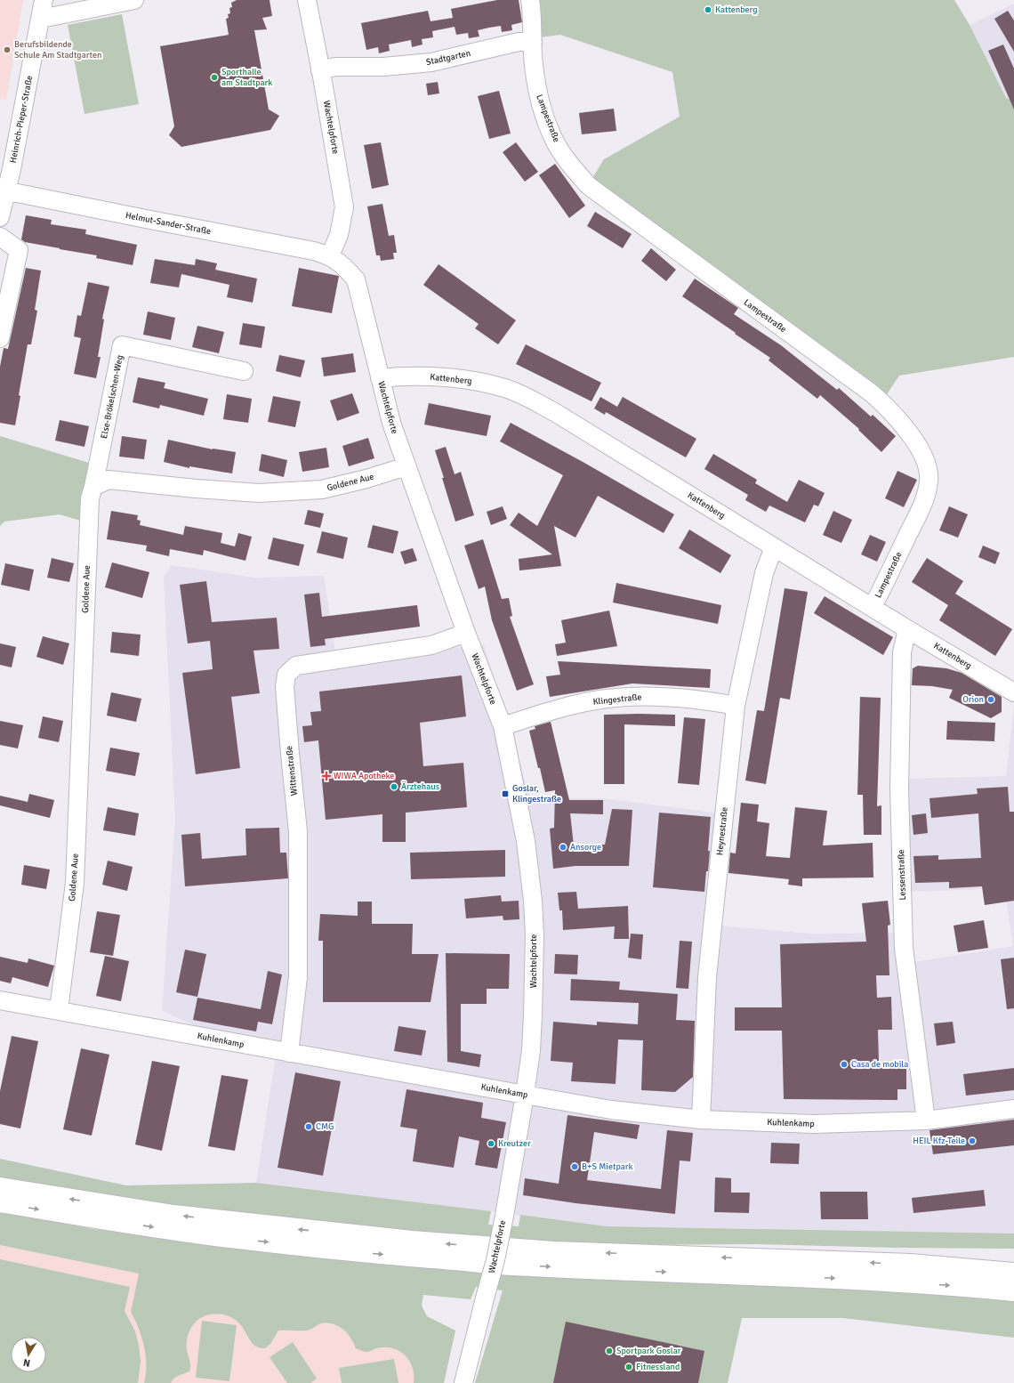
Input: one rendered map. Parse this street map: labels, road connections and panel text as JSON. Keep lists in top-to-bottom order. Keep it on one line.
{"streets":{"street":["Stadtgarten","Lampestraße","Heinrich-Pieper-Straße","Wachtelpforte","Helmut-Sander-Straße","Kattenberg","Else-Brökelschen-Weg","Goldene Aue","Klingestraße","Wittenstraße","Heynestraße","Lessenstraße","Kuhlenkamp"]},"crossings":[["Stadtgarten","Lampestraße"],["Stadtgarten","Wachtelpforte"],["Lampestraße","Kattenberg"],["Heinrich-Pieper-Straße","Helmut-Sander-Straße"],["Wachtelpforte","Helmut-Sander-Straße"],["Wachtelpforte","Kattenberg"],["Wachtelpforte","Goldene Aue"],["Wachtelpforte","Klingestraße"],["Wachtelpforte","Wittenstraße"],["Wachtelpforte","Kuhlenkamp"],["Kattenberg","Heynestraße"],["Kattenberg","Lessenstraße"],["Else-Brökelschen-Weg","Goldene Aue"],["Goldene Aue","Kuhlenkamp"],["Klingestraße","Heynestraße"],["Wittenstraße","Kuhlenkamp"],["Heynestraße","Kuhlenkamp"],["Lessenstraße","Kuhlenkamp"]],"places":{"other":["Kattenberg","Berufsbildende Schule Am Stadtgarten","Sporthalle am Stadtpark","Orion","Ärztehaus","Ansorge","Casa de mobila","CMG","HEIL Kfz-Teile","Kreutzer","B+S Mietpark","Sportpark Goslar","Fitnessland"],"health":["WIWA Apotheke"],"transit":["Goslar, Klingestraße"]},"north":"bottom"}
